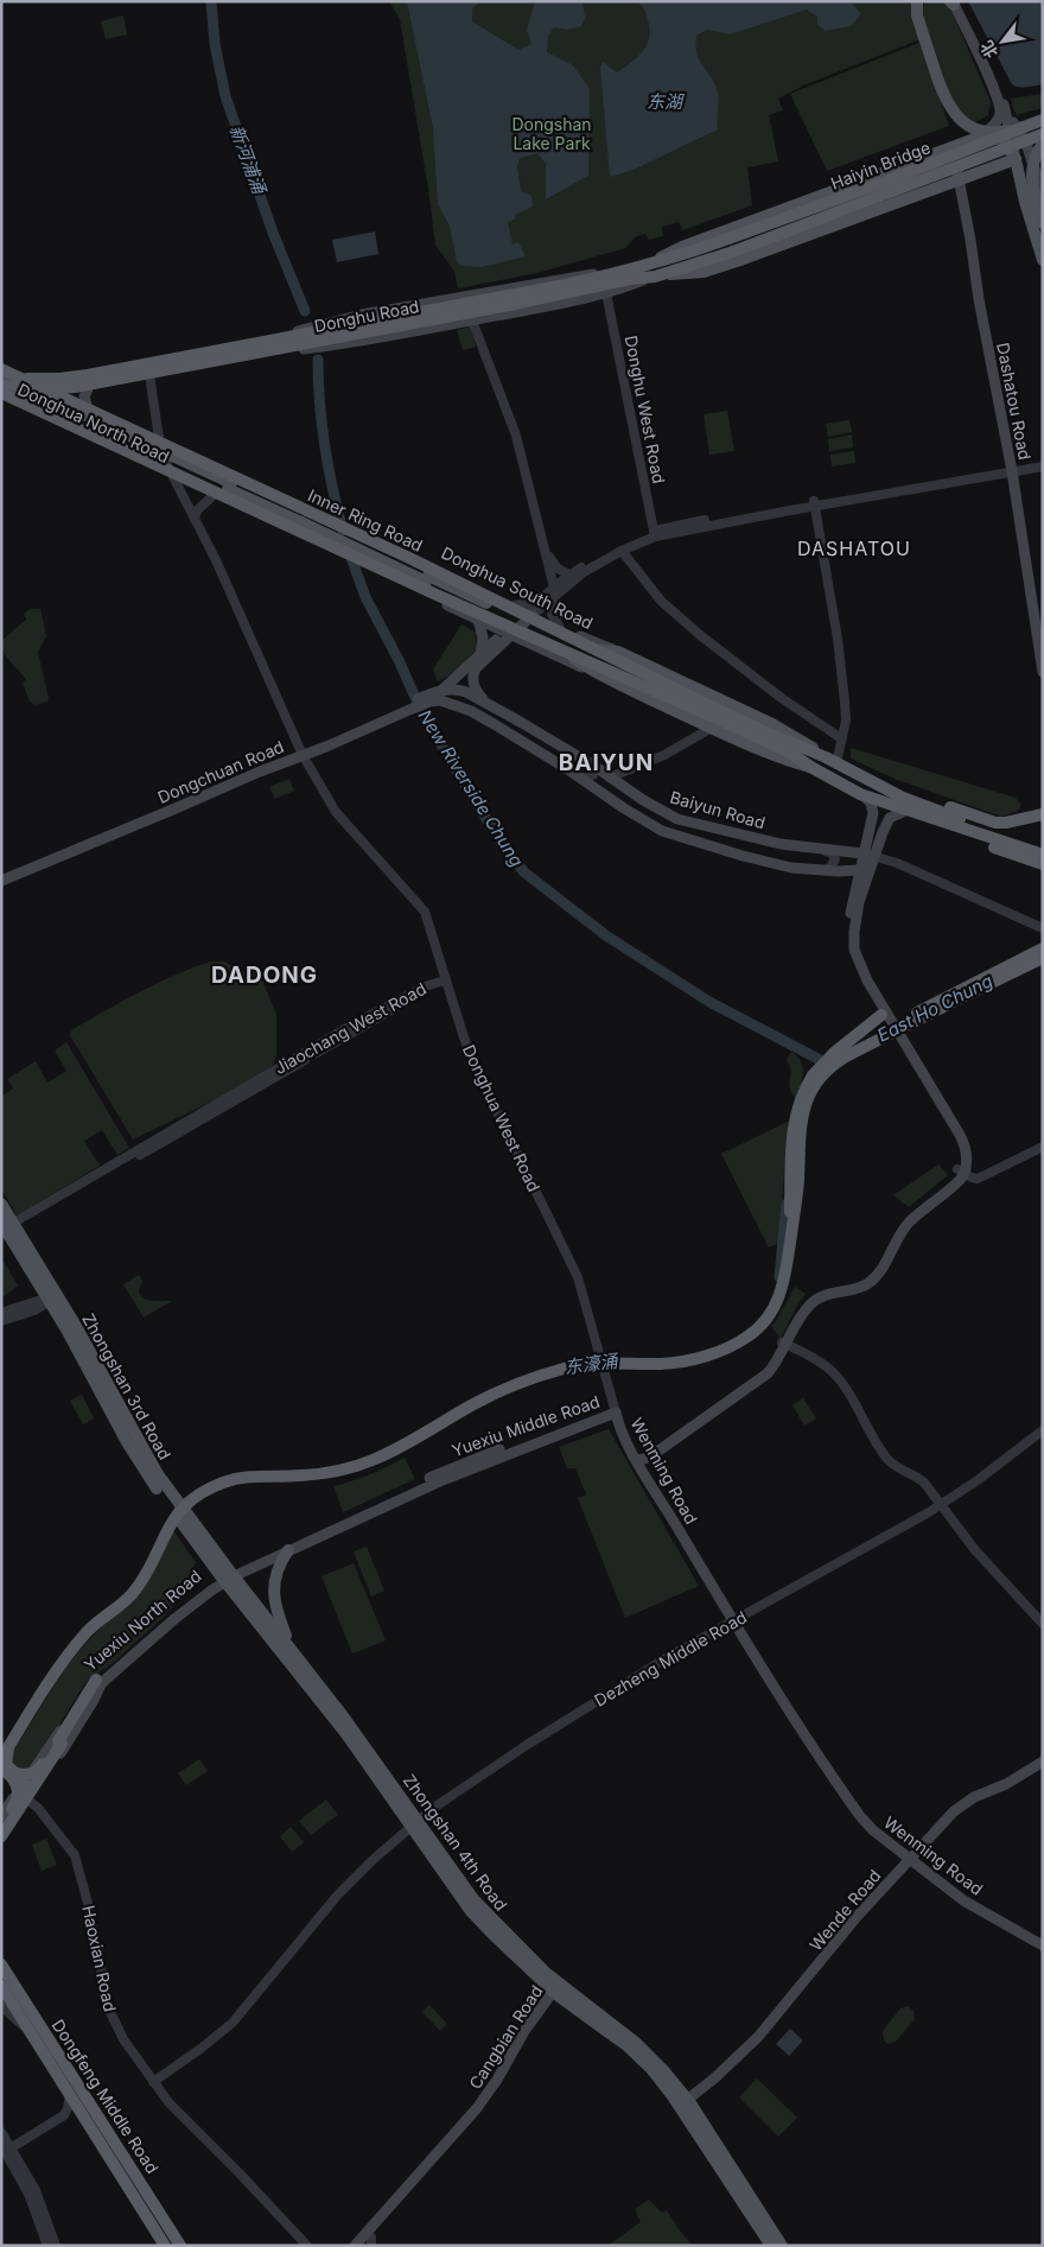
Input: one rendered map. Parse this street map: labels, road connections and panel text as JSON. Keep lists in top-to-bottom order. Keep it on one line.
{"streets":{"highway":["Haiyin Bridge","Donghu Road","Inner Ring Road","Dongfeng Middle Road"],"main road":["Dashatou Road","Donghua North Road","Donghua South Road","Dongchuan Road","Baiyun Road","Zhongshan 3rd Road","Yuexiu Middle Road","Wenming Road","Yuexiu North Road","Zhongshan 4th Road","Wende Road","Cangbian Road"],"street":["Donghu West Road","Jiaochang West Road","Donghua West Road","Dezheng Middle Road","Haoxian Road"]},"crossings":[["Haiyin Bridge","Donghu Road"],["Donghu Road","Donghua North Road"],["Donghu Road","Inner Ring Road"],["Donghua North Road","Inner Ring Road"],["Donghua North Road","Donghua South Road"],["Donghua North Road","Donghua West Road"],["Donghua South Road","Donghua West Road"],["Dongchuan Road","Baiyun Road"],["Dongchuan Road","Donghua West Road"],["Jiaochang West Road","Donghua West Road"],["Jiaochang West Road","Zhongshan 3rd Road"],["Donghua West Road","Yuexiu Middle Road"],["Donghua West Road","Wenming Road"],["Zhongshan 3rd Road","Yuexiu Middle Road"],["Zhongshan 3rd Road","Yuexiu North Road"],["Zhongshan 3rd Road","Zhongshan 4th Road"],["Yuexiu Middle Road","Wenming Road"],["Yuexiu Middle Road","Yuexiu North Road"],["Yuexiu Middle Road","Zhongshan 4th Road"],["Wenming Road","Dezheng Middle Road"],["Wenming Road","Wende Road"],["Yuexiu North Road","Zhongshan 4th Road"],["Yuexiu North Road","Haoxian Road"],["Dezheng Middle Road","Zhongshan 4th Road"],["Dezheng Middle Road","Haoxian Road"],["Zhongshan 4th Road","Wende Road"],["Zhongshan 4th Road","Cangbian Road"]],"districts":["DASHATOU","BAIYUN","DADONG"],"water":["东湖","新河浦涌","New Riverside Chung","East Ho Chung","东濠涌"],"parks":["Dongshan Lake Park"],"north":"bottom left"}
